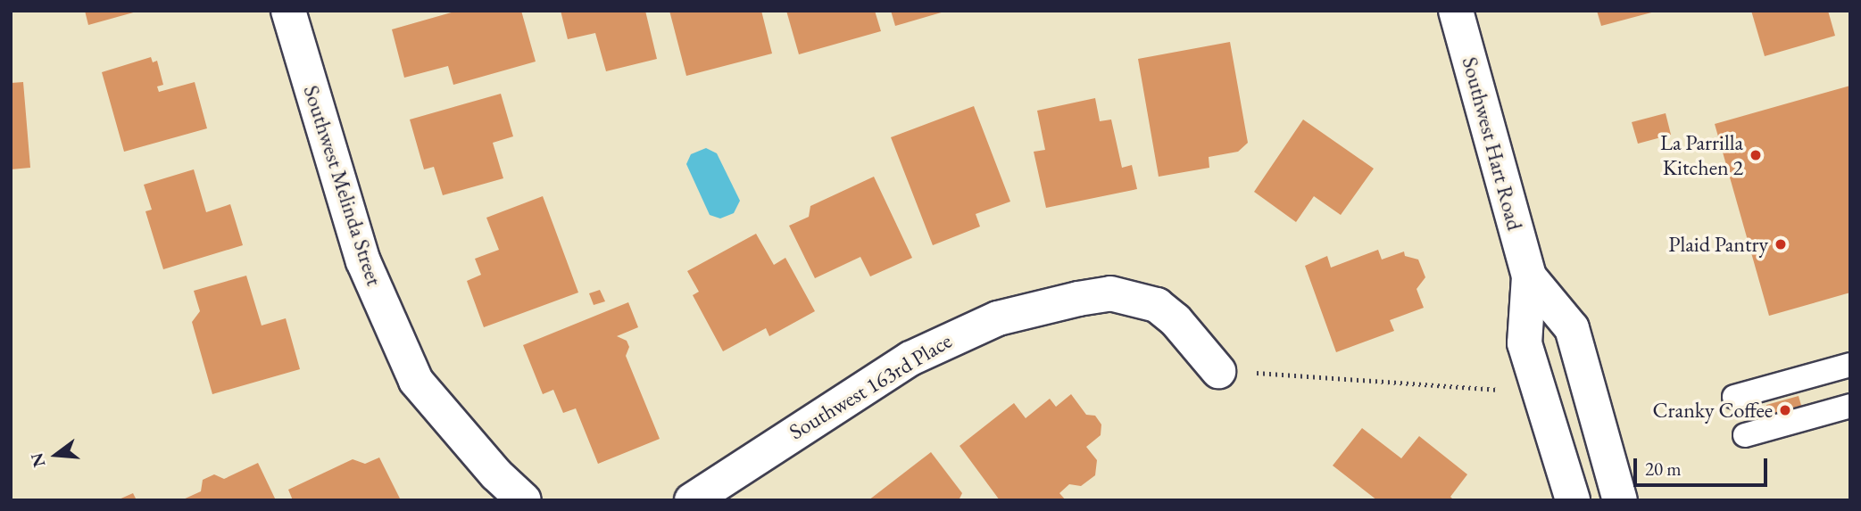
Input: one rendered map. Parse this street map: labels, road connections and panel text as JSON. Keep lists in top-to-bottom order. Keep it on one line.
{"streets":{"street":["Southwest Hart Road","Southwest Melinda Street","Southwest 163rd Place"]},"places":["La Parrilla Kitchen 2","Plaid Pantry","Cranky Coffee"],"scale_bar":"20 m","north":"left"}
